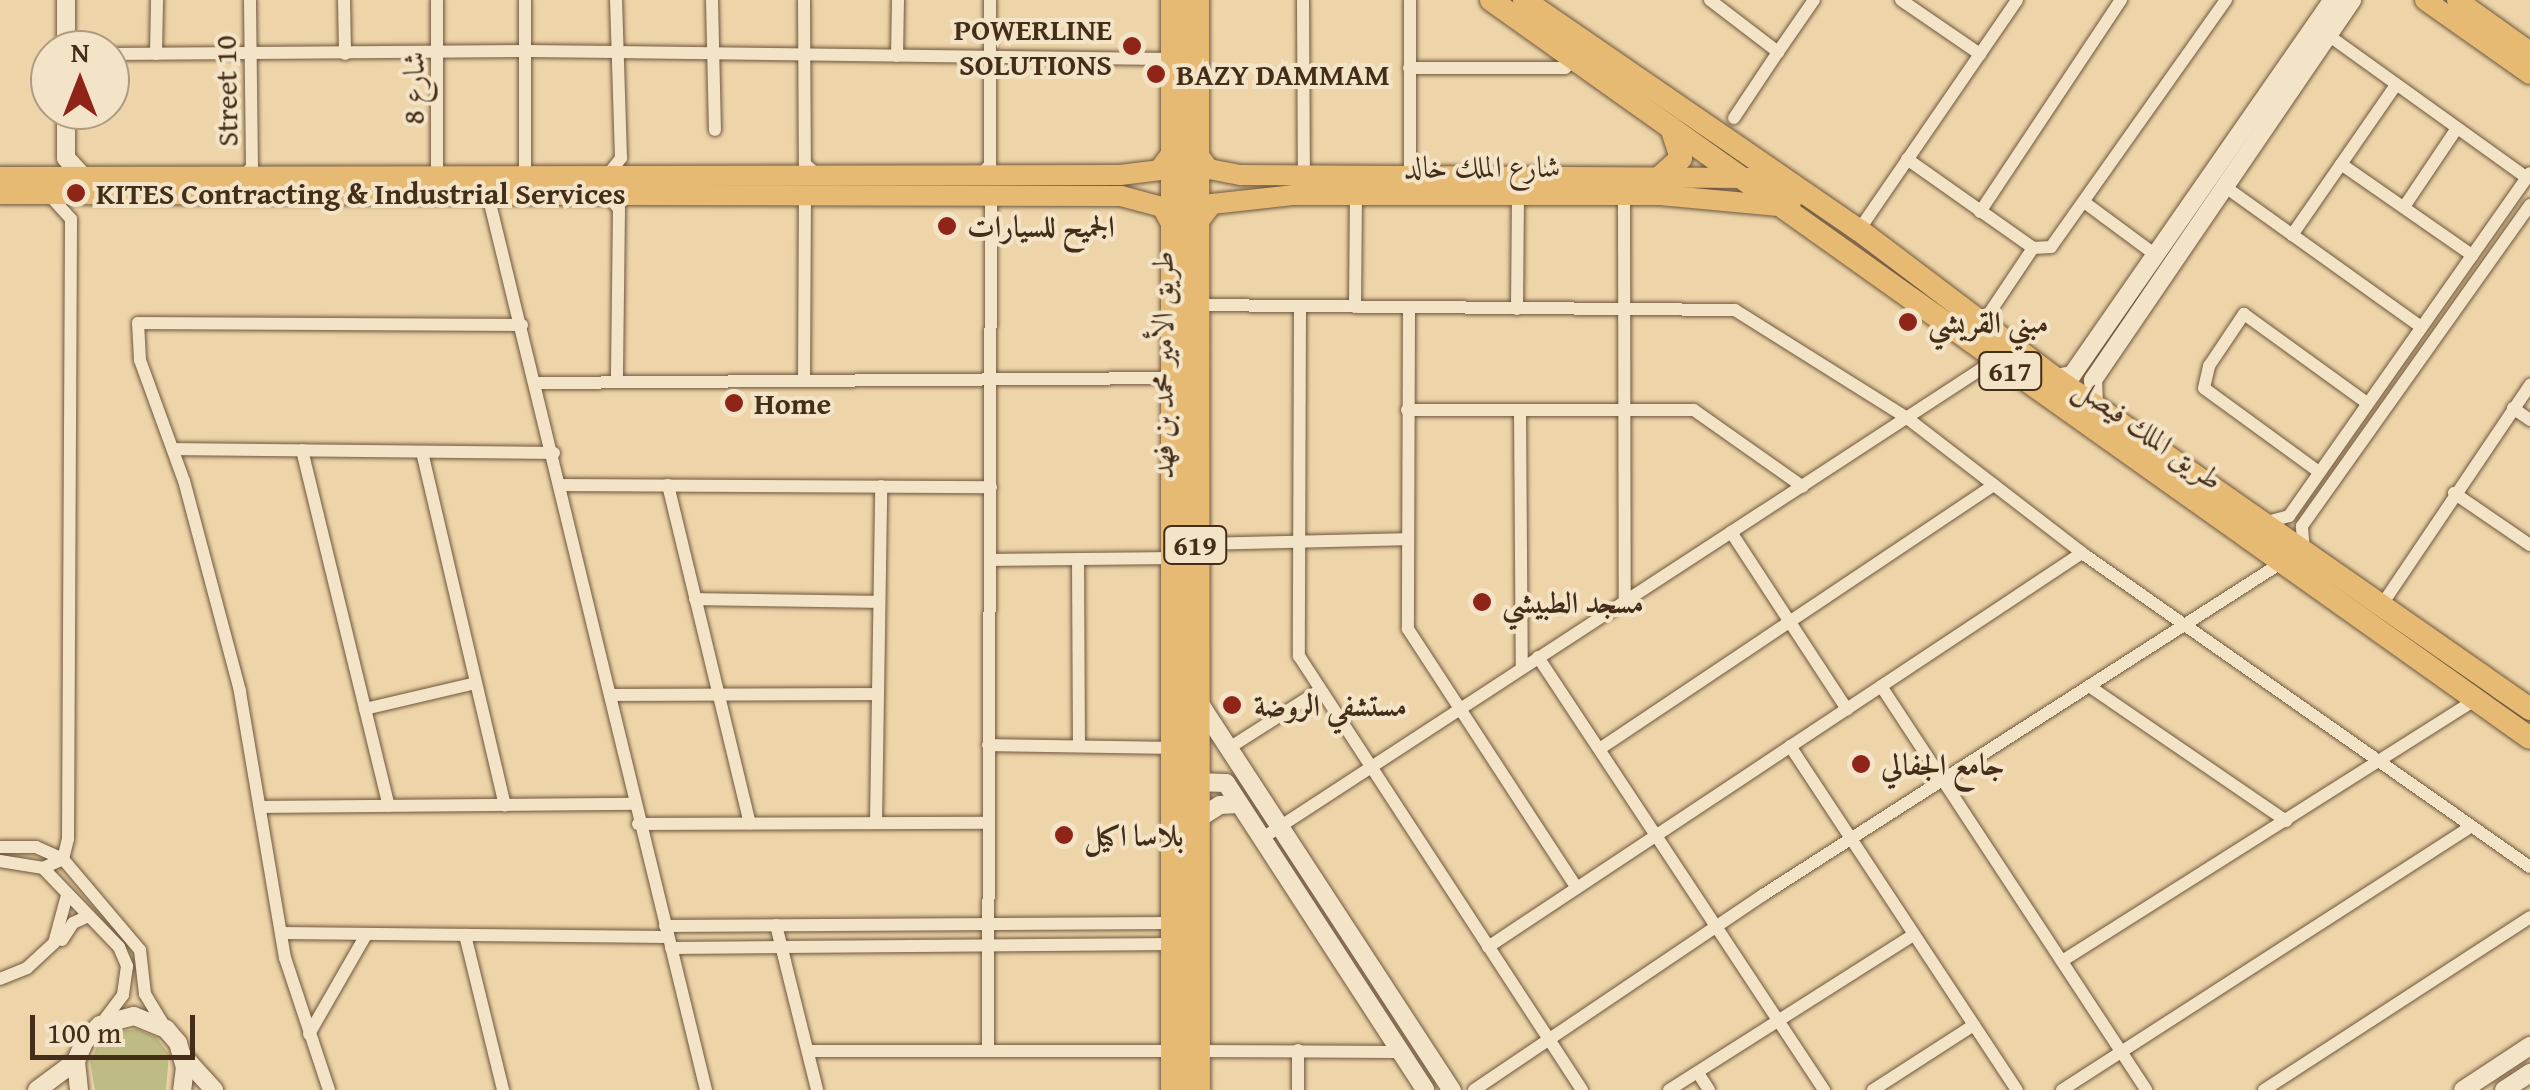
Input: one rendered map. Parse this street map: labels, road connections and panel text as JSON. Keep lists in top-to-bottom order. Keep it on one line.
{"streets":{"highway":["طريق الأمير محمد بن فهد","617","طريق الملك فيصل","619"],"main road":["شارع الملك خالد"],"street":["شارع 8","Street 10"]},"crossings":[["شارع الملك خالد","طريق الأمير محمد بن فهد"],["شارع الملك خالد","طريق الملك فيصل"]],"places":["POWERLINE SOLUTIONS","BAZY DAMMAM","KITES Contracting & Industrial Services","الجميح للسيارات","مبني القريشي","Home","مسجد الطبيشي","مستشفي الروضة","جامع الجفالي","بلاسا اكيل"],"scale_bar":"100 m","north":"top"}
